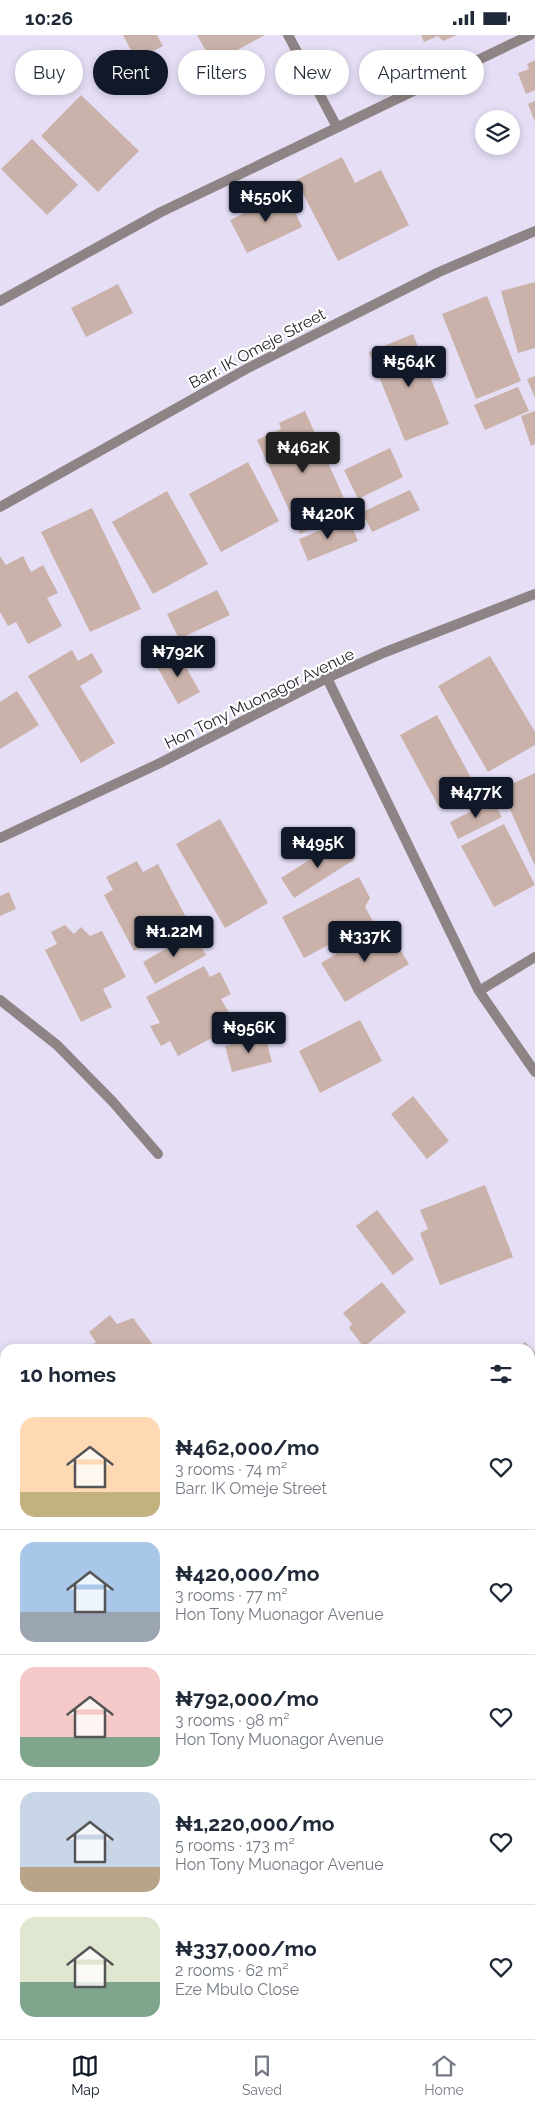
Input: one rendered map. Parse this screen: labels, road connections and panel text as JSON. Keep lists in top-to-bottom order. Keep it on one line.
{"streets":{"street":["Barr. IK Omeje Street","Hon Tony Muonagor Avenue"]},"page":{"status":"10:26","chip":["Buy","Rent","Filters","New","Apartment"],"price":["₦550K","₦564K","₦462K","₦420K","₦792K","₦477K","₦495K","₦1.22M","₦337K","₦956K"],"heading":"10 homes","list":[{"name":"₦462,000/mo","note":"3 rooms · 74 m² · Barr. IK Omeje Street"},{"name":"₦420,000/mo","note":"3 rooms · 77 m² · Hon Tony Muonagor Avenue"},{"name":"₦792,000/mo","note":"3 rooms · 98 m² · Hon Tony Muonagor Avenue"},{"name":"₦1,220,000/mo","note":"5 rooms · 173 m² · Hon Tony Muonagor Avenue"},{"name":"₦337,000/mo","note":"2 rooms · 62 m² · Eze Mbulo Close"}],"tabs":["Map","Saved","Home"]}}
